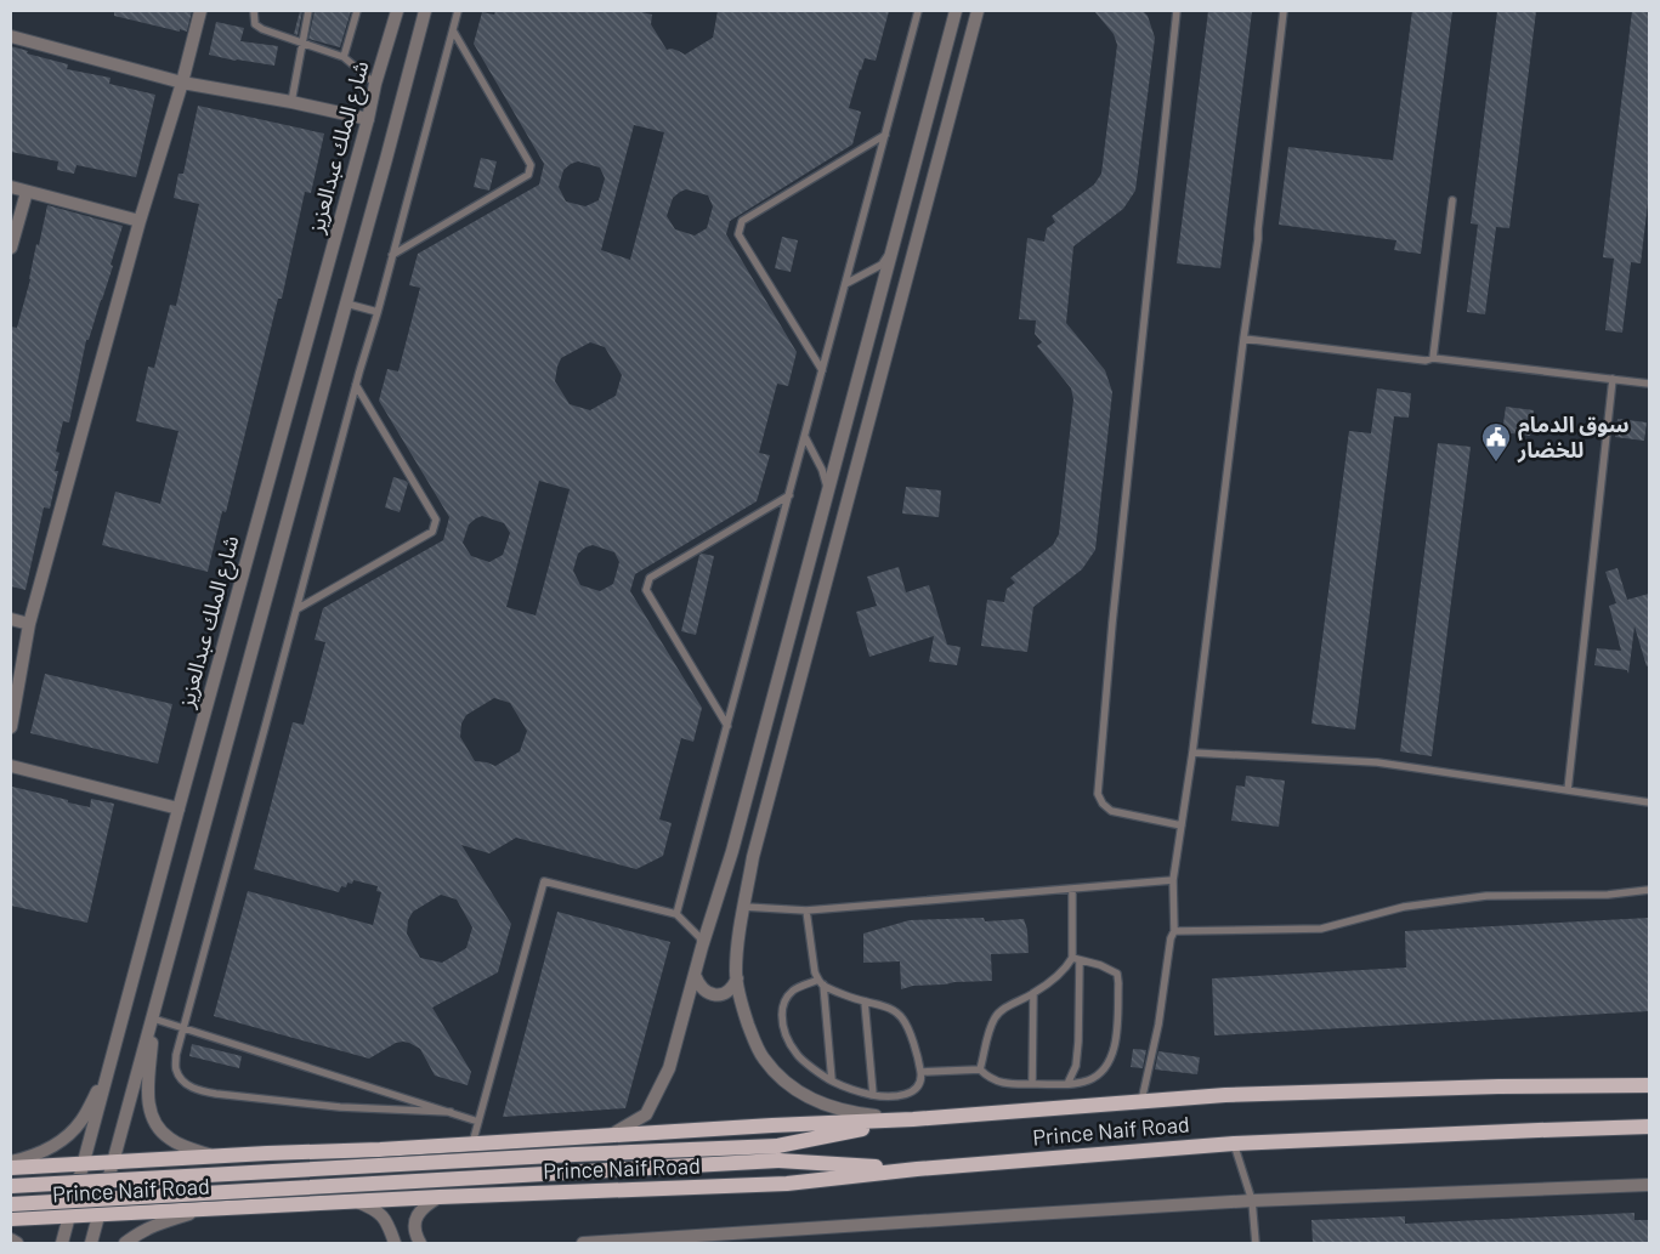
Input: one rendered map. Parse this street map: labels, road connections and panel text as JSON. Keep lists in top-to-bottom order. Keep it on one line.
{"streets":{"main road":["Prince Naif Road"],"street":["شارع الملك عبدالعزيز"]},"crossings":[["شارع الملك عبدالعزيز","Prince Naif Road"]],"places":{"public building":["سوق الدمام للخضار"]}}
